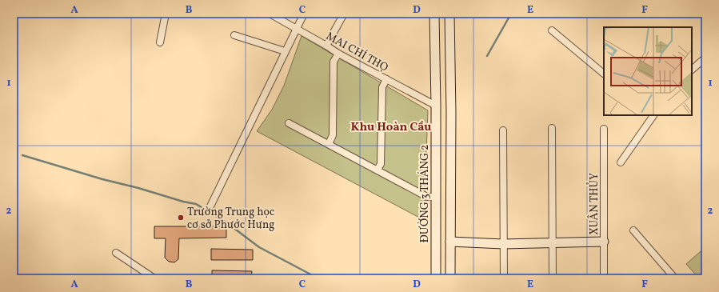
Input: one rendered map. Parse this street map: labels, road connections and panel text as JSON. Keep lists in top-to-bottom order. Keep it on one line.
{"streets":{"main road":["ĐƯỜNG 3 THÁNG 2"],"street":["MAI CHÍ THỌ","XUÂN THỦY"]},"crossings":[["MAI CHÍ THỌ","ĐƯỜNG 3 THÁNG 2"]],"districts":["Khu Hoàn Cầu"],"places":["Trường Trung học cơ sở Phước Hưng"],"grid":{"columns":["A","B","C","D","E","F"],"rows":["1","2"]}}
